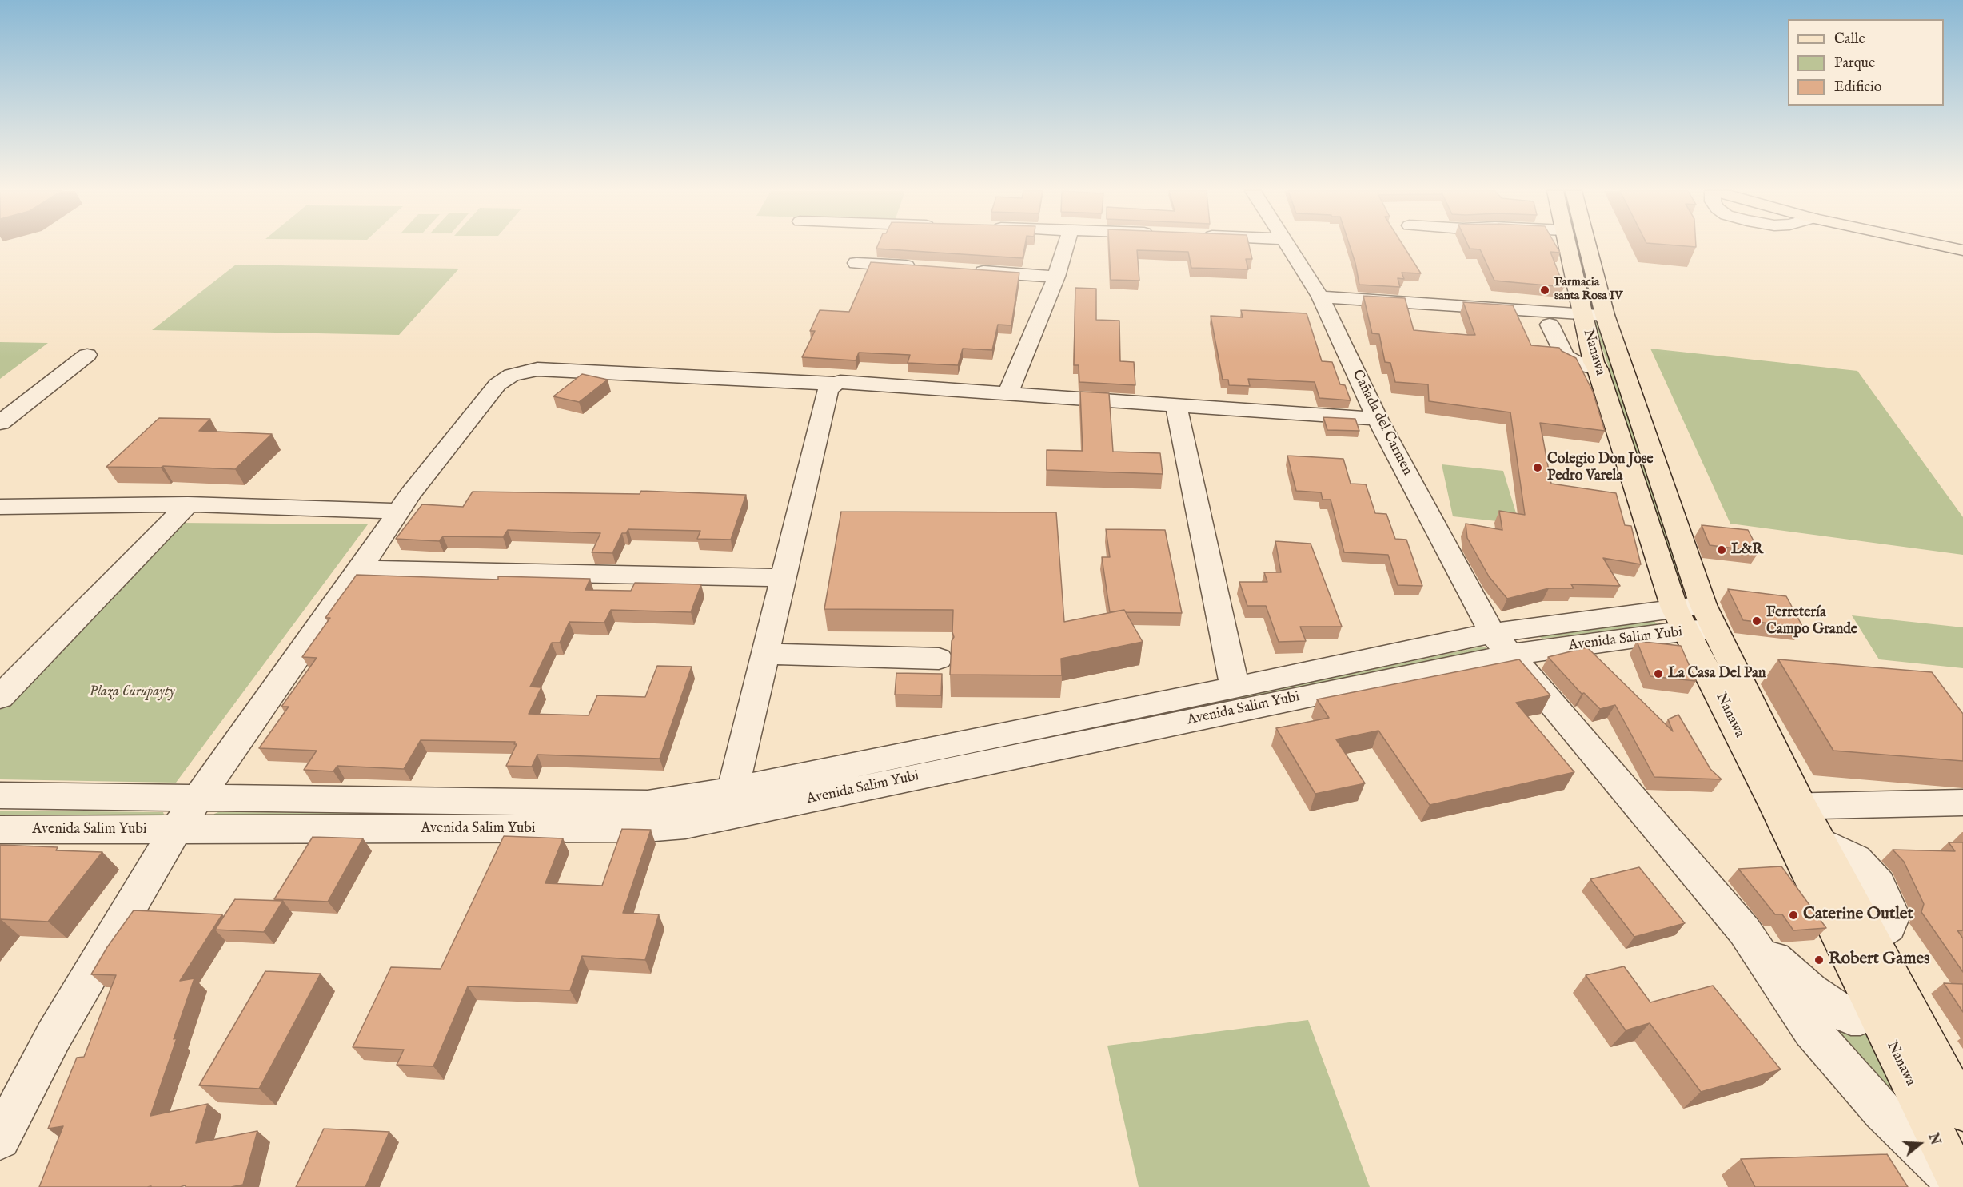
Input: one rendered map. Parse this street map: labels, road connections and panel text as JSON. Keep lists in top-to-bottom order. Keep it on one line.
{"streets":{"main road":["Nanawa"],"street":["Cañada del Carmen","Avenida Salim Yubi"]},"crossings":[["Nanawa","Avenida Salim Yubi"],["Cañada del Carmen","Avenida Salim Yubi"]],"parks":["Plaza Curupayty"],"places":["Farmacia santa Rosa IV","Colegio Don Jose Pedro Varela","L&R","Ferretería Campo Grande","La Casa Del Pan","Caterine Outlet","Robert Games"],"legend":["Calle","Parque","Edificio"],"north":"right"}
